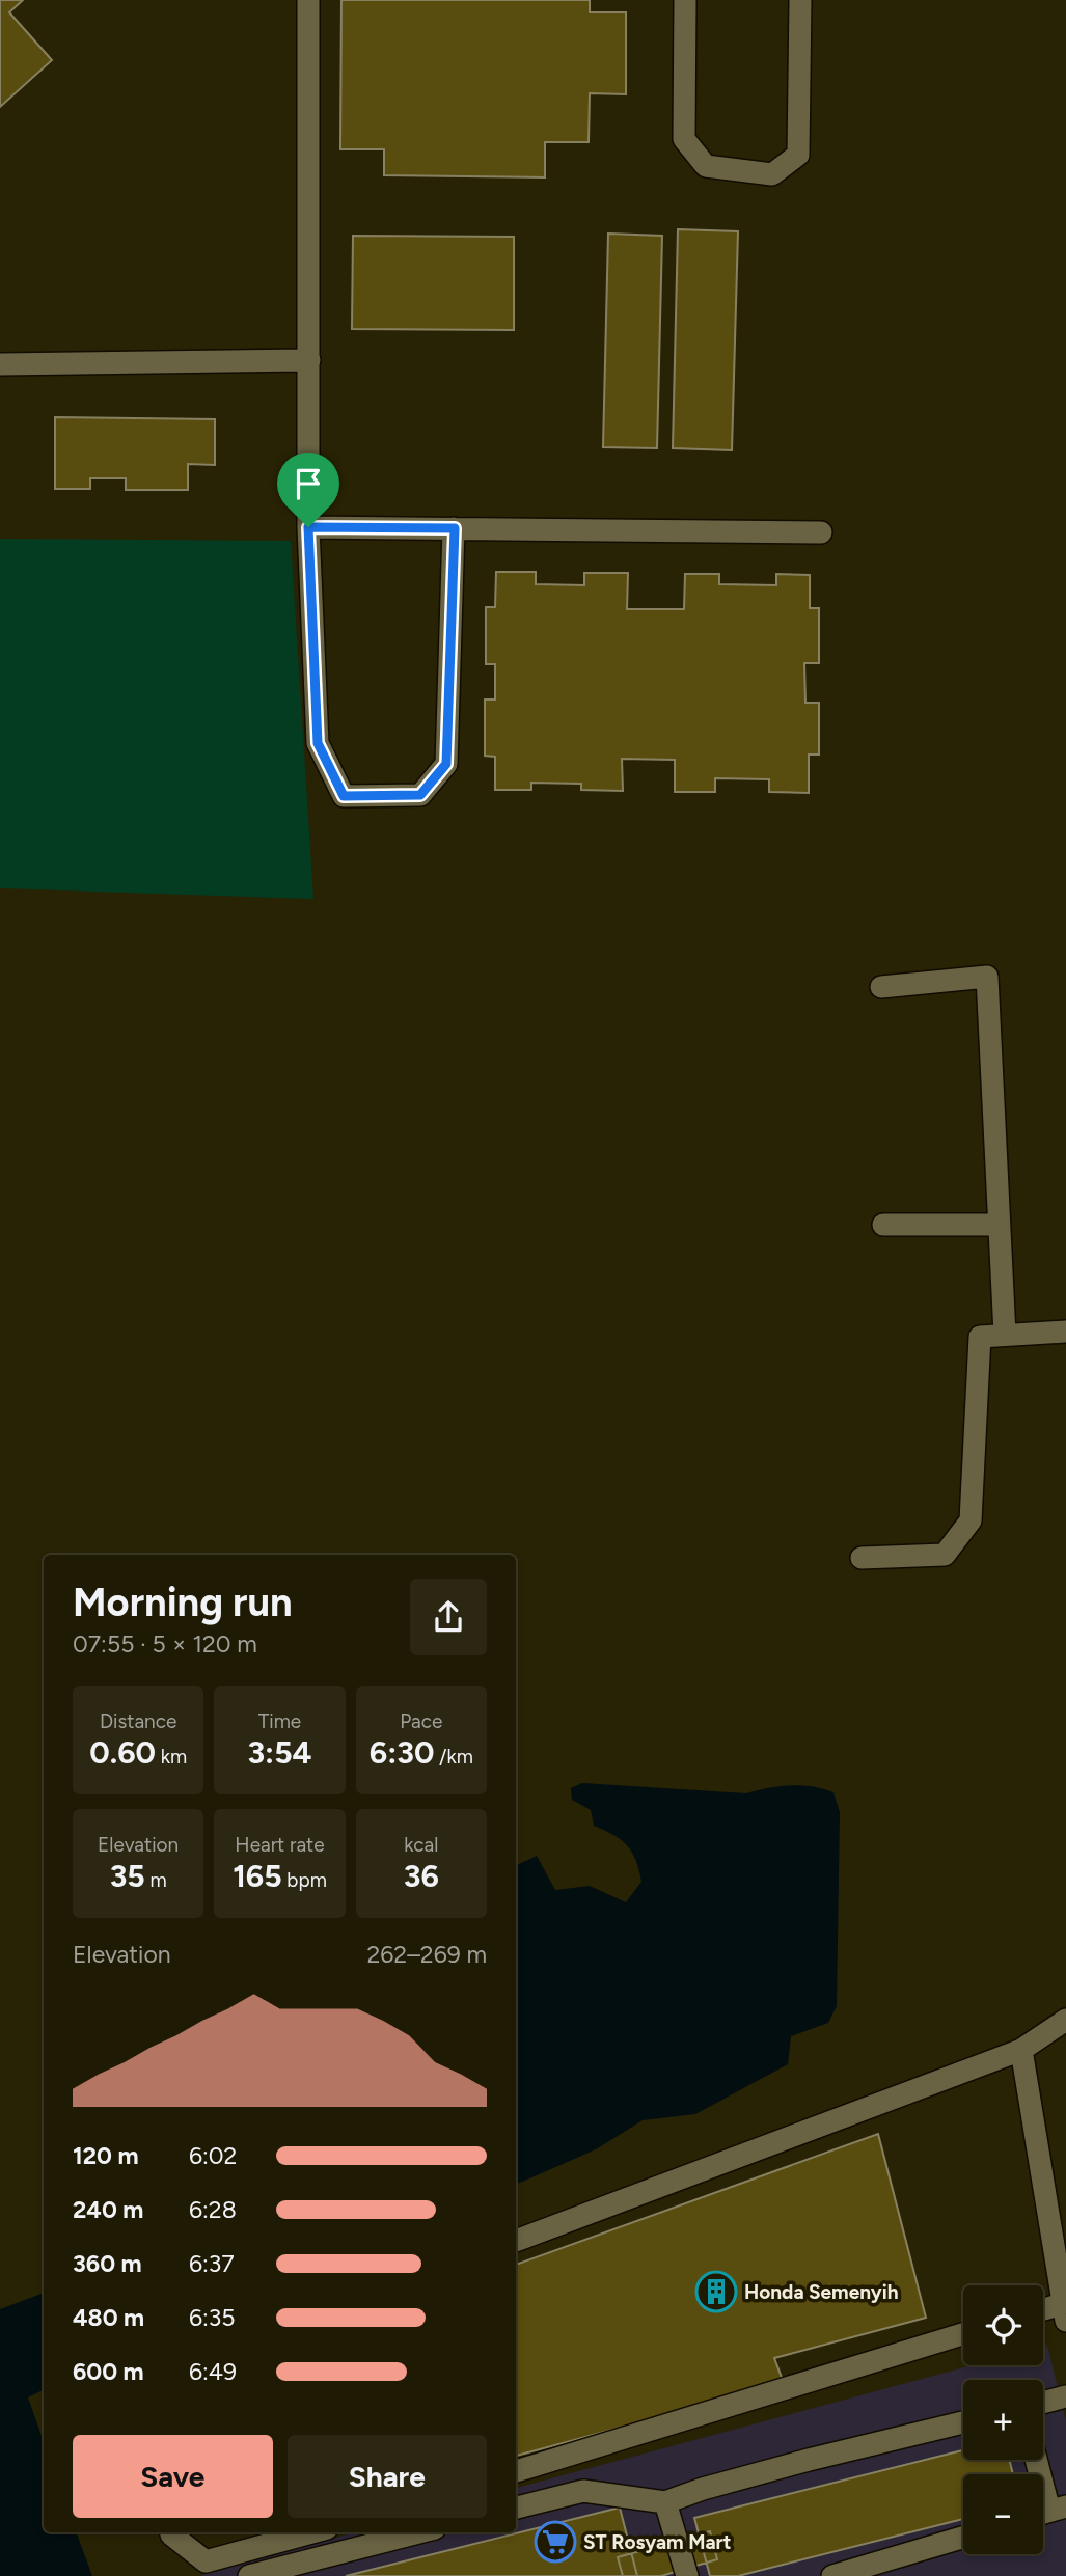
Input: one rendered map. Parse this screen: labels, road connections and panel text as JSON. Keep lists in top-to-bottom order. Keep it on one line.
{"places":{"building":["Honda Semenyih"],"supermarket":["ST Rosyam Mart"]},"page":{"heading":["Morning run","07:55 · 5 × 120 m"],"stats":[["Distance","0.60 km"],["Time","3:54"],["Pace","6:30 /km"],["Elevation","35 m"],["Heart rate","165 bpm"],["kcal","36"]],"chart":["Elevation","262–269 m"],"list":[{"name":"120 m","note":"6:02"},{"name":"240 m","note":"6:28"},{"name":"360 m","note":"6:37"},{"name":"480 m","note":"6:35"},{"name":"600 m","note":"6:49"}],"map_buttons":["+","−"],"buttons":["Save","Share"]}}
